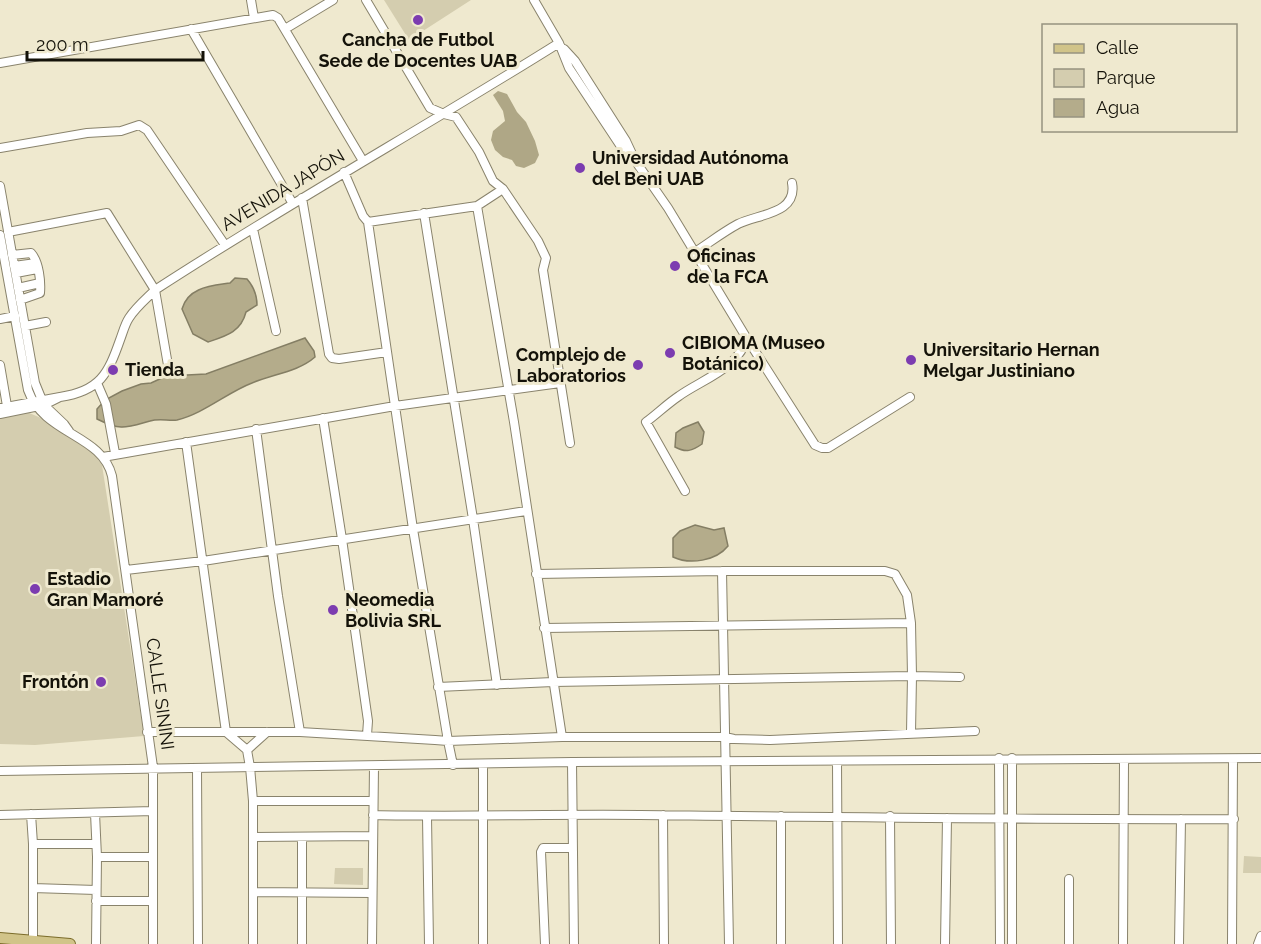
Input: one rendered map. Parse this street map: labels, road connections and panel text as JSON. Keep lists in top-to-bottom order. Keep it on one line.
{"streets":{"street":["AVENIDA JAPÓN","CALLE SININI"]},"places":["Cancha de Futbol Sede de Docentes UAB","Universidad Autónoma del Beni UAB","Oficinas de la FCA","CIBIOMA (Museo Botánico)","Universitario Hernan Melgar Justiniano","Complejo de Laboratorios","Tienda","Estadio Gran Mamoré","Neomedia Bolivia SRL","Frontón"],"legend":["Calle","Parque","Agua"],"scale_bar":"200 m"}
